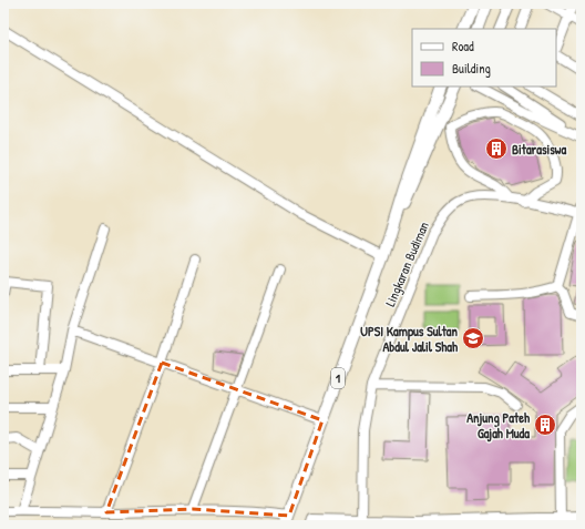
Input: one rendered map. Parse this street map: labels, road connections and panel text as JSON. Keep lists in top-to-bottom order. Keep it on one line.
{"streets":{"main road":["1"],"street":["Lingkaran Budiman"]},"places":{"building":["Bitarasiswa","Anjung Pateh Gajah Muda"],"school or university":["UPSI Kampus Sultan Abdul Jalil Shah"]},"legend":["Road","Building"]}
